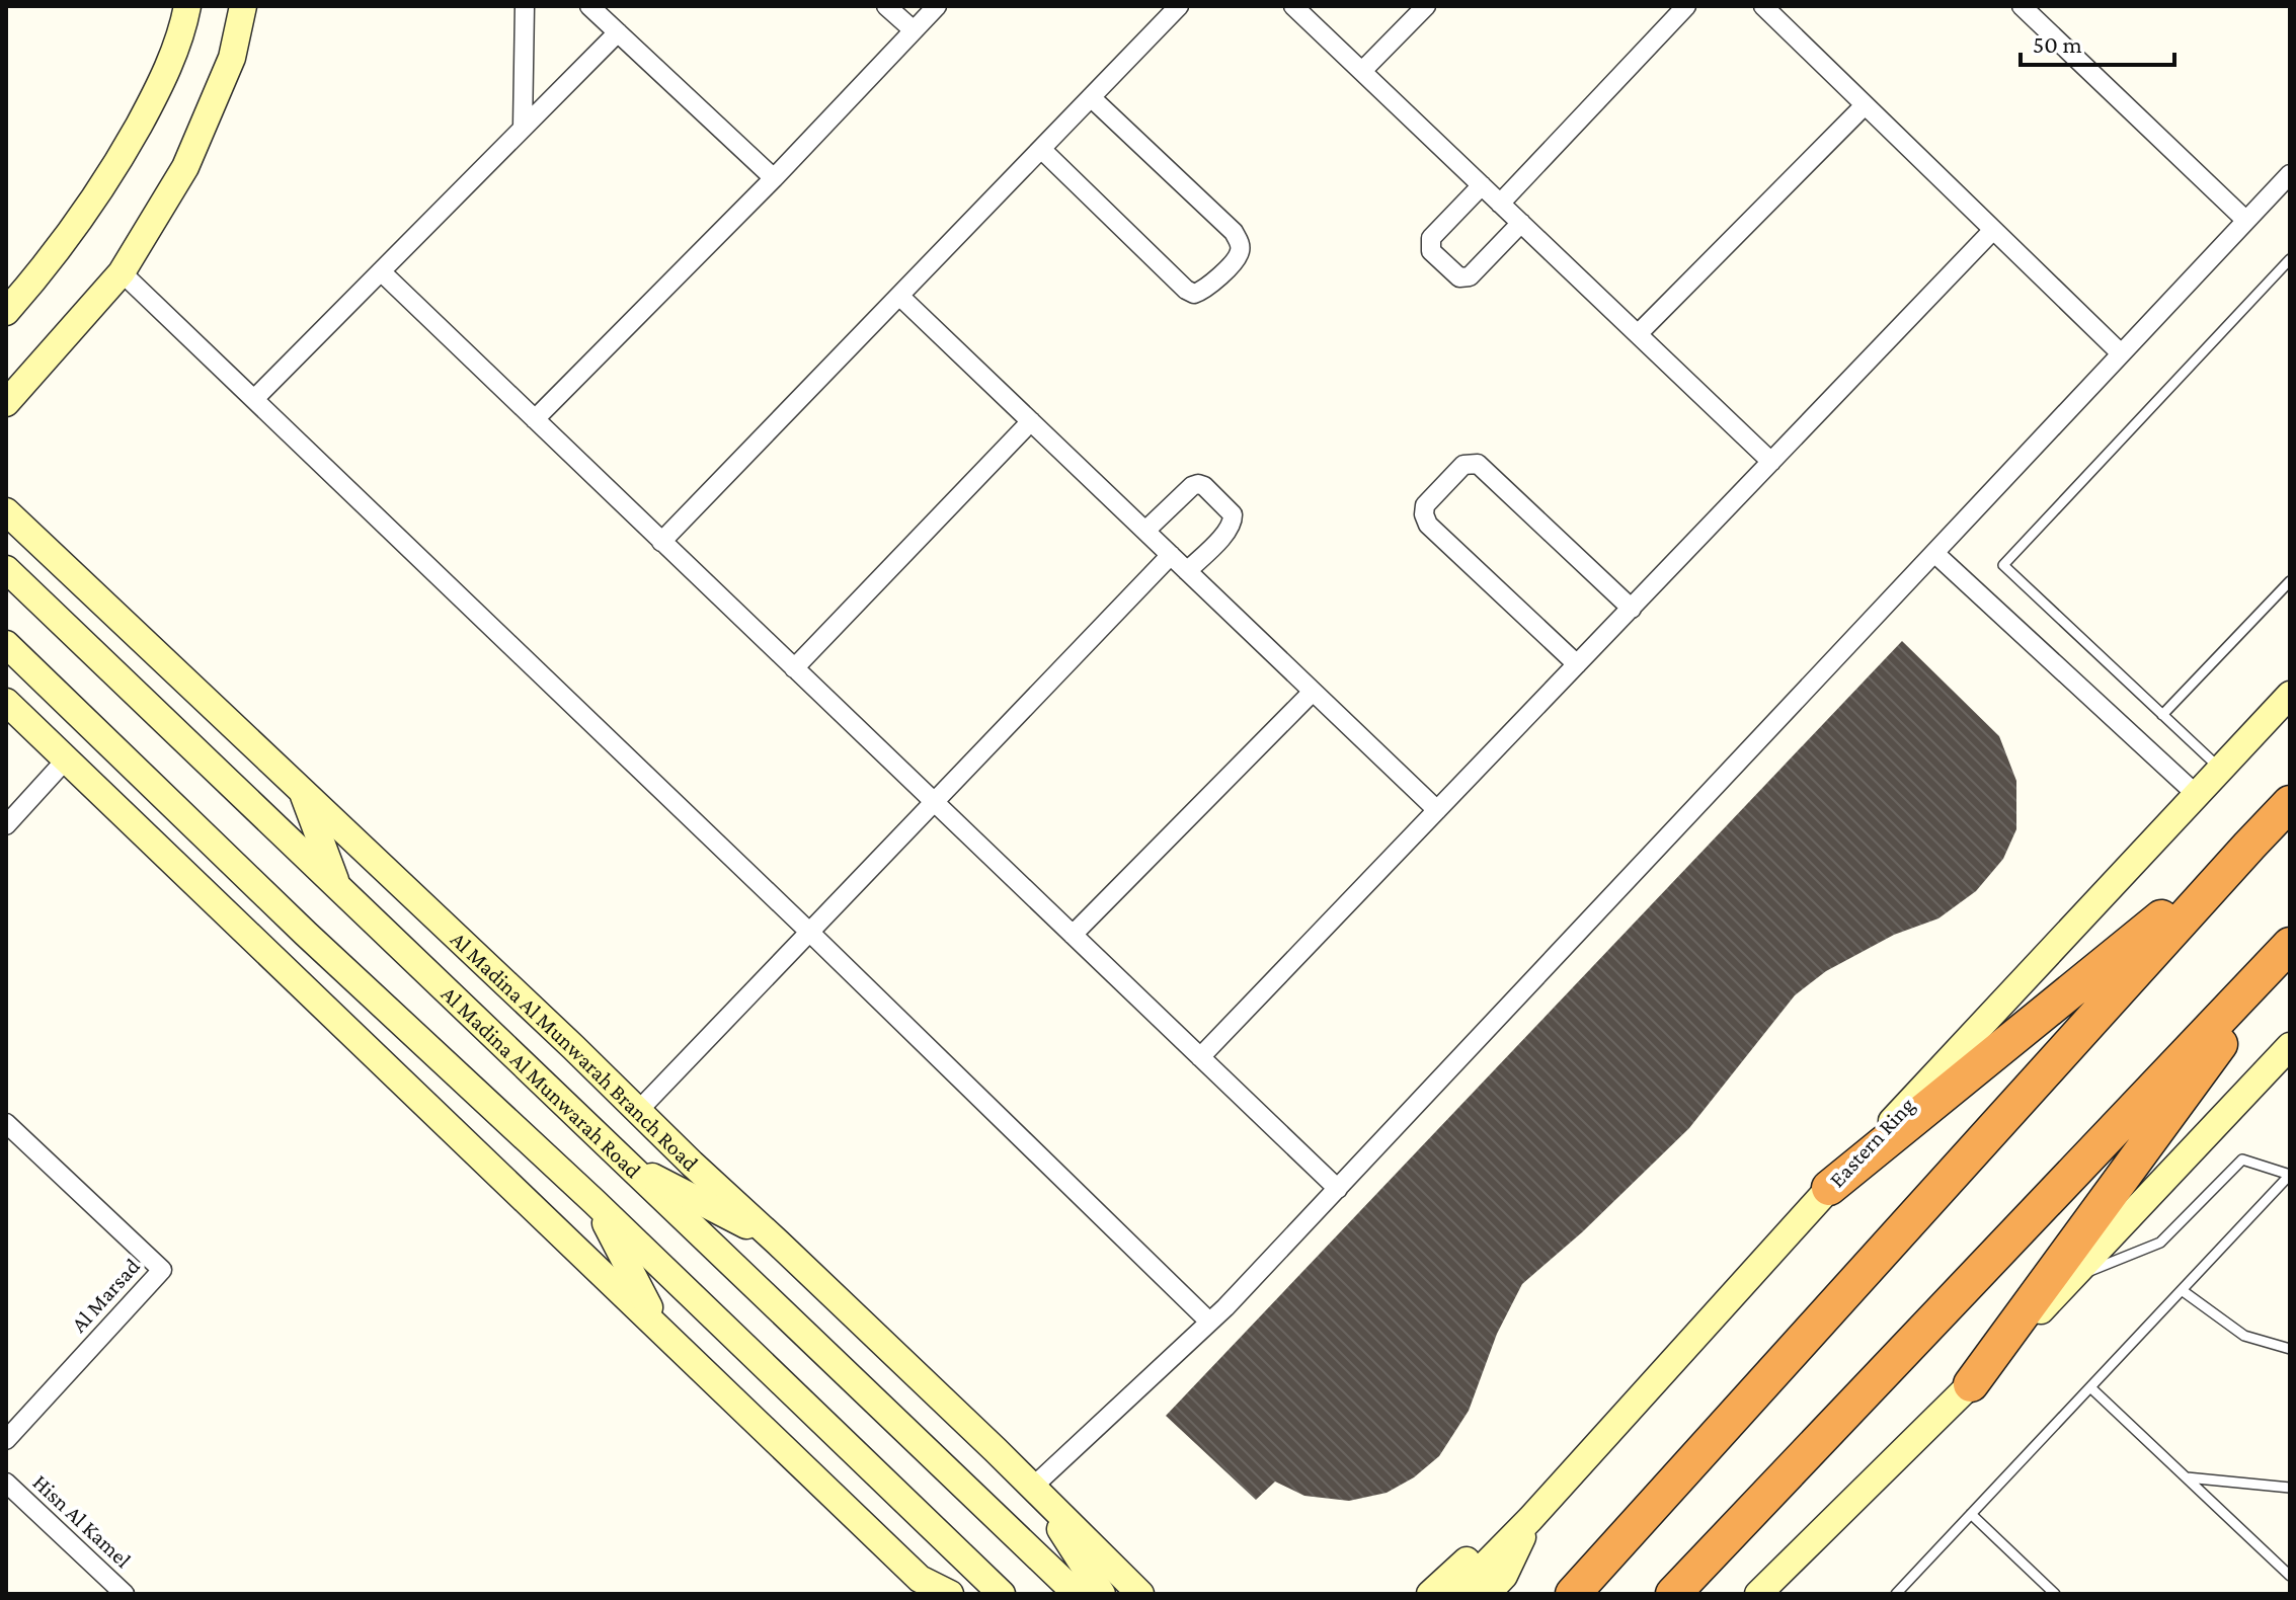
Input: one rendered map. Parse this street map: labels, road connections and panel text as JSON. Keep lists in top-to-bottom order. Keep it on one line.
{"streets":{"street":["Al Madina Al Munwarah Branch Road","Al Madina Al Munwarah Road","Eastern Ring","Al Marsad","Hisn Al Kamel"]},"scale_bar":"50 m"}
